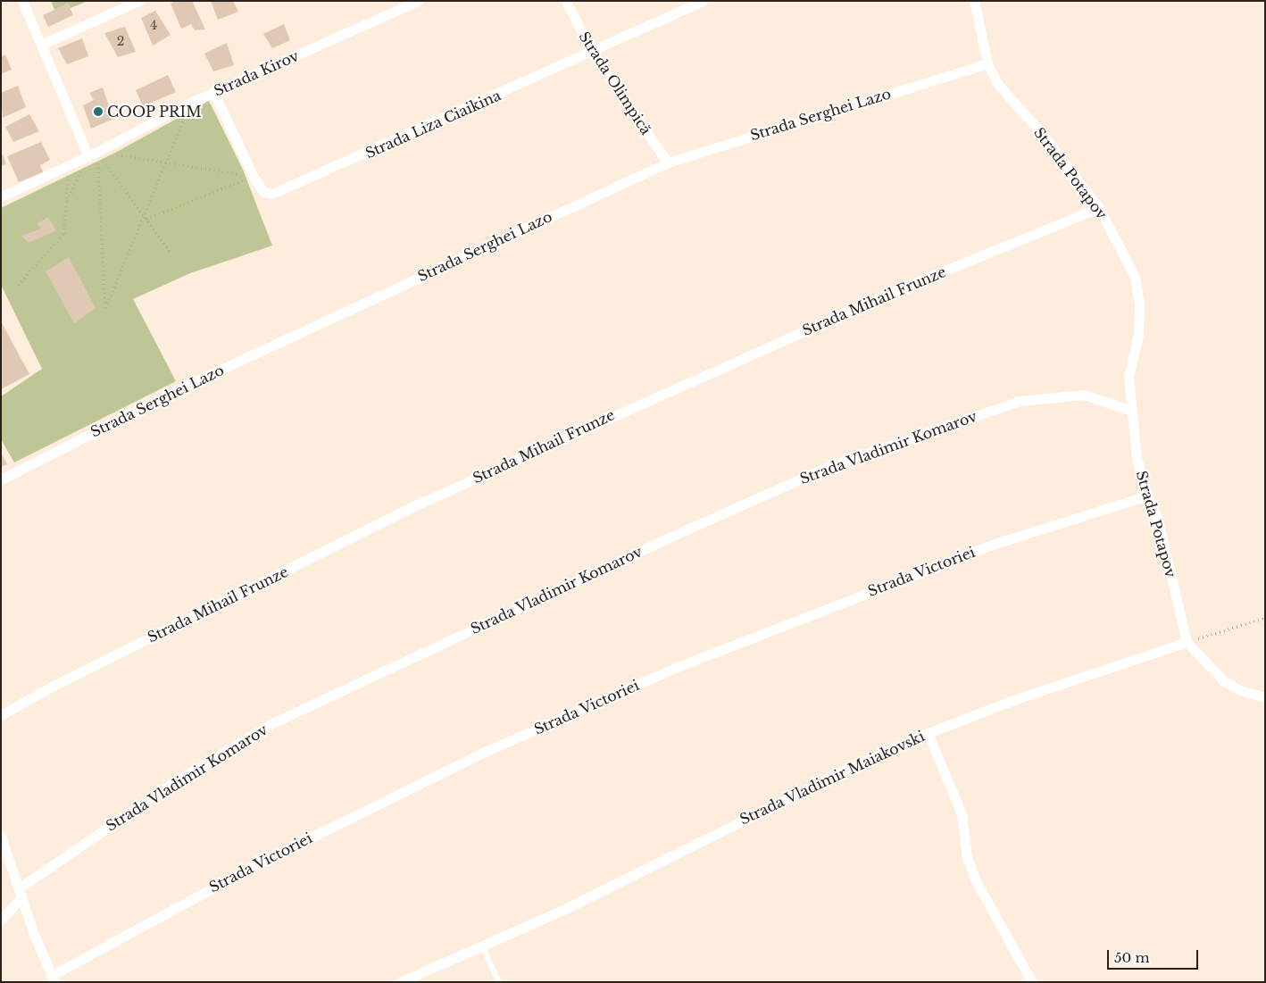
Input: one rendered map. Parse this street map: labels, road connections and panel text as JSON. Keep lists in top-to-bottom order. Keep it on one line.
{"streets":{"street":["Strada Kirov","Strada Olimpică","Strada Serghei Lazo","Strada Liza Ciaikina","Strada Potapov","Strada Mihail Frunze","Strada Vladimir Komarov","Strada Victoriei","Strada Vladimir Maiakovski"]},"crossings":[["Strada Kirov","Strada Liza Ciaikina"],["Strada Olimpică","Strada Serghei Lazo"],["Strada Olimpică","Strada Liza Ciaikina"],["Strada Serghei Lazo","Strada Potapov"],["Strada Potapov","Strada Mihail Frunze"],["Strada Potapov","Strada Vladimir Komarov"],["Strada Potapov","Strada Victoriei"],["Strada Potapov","Strada Vladimir Maiakovski"]],"places":["COOP PRIM"],"house_numbers":["4","2"],"scale_bar":"50 m"}
